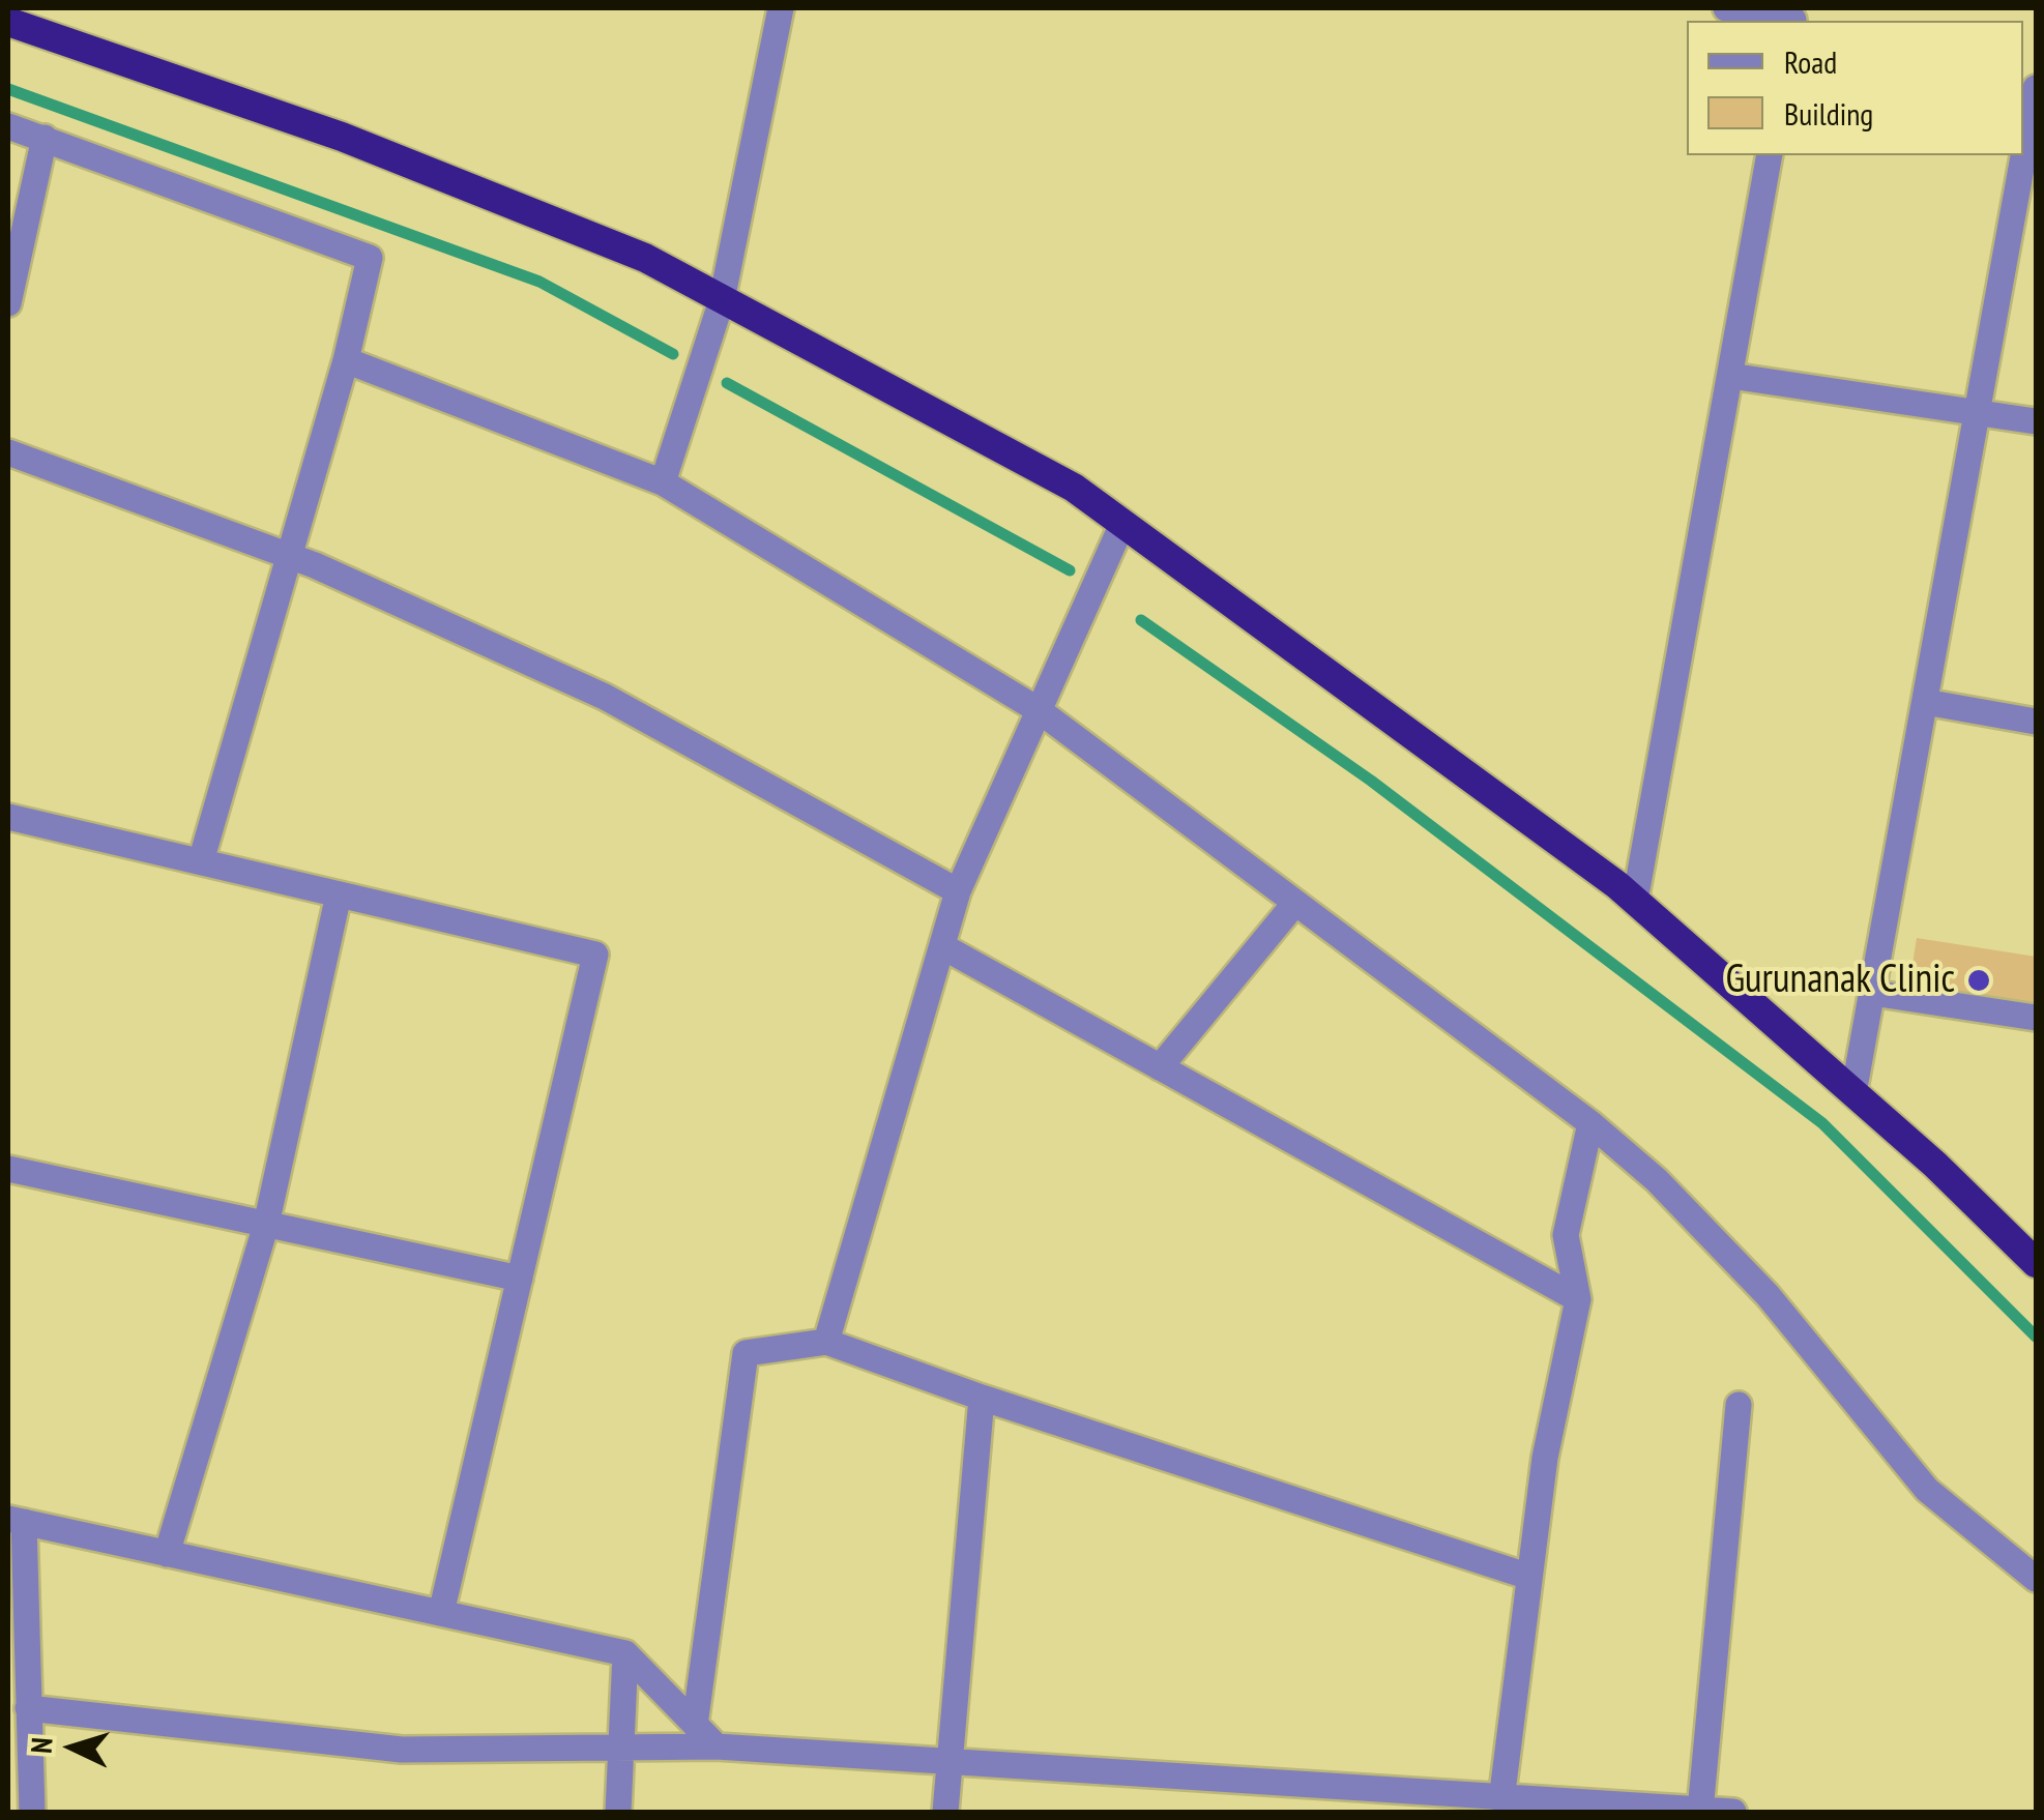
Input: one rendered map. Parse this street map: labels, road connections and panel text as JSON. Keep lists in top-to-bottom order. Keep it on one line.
{"places":["Gurunanak Clinic"],"legend":["Road","Building"],"north":"left"}
